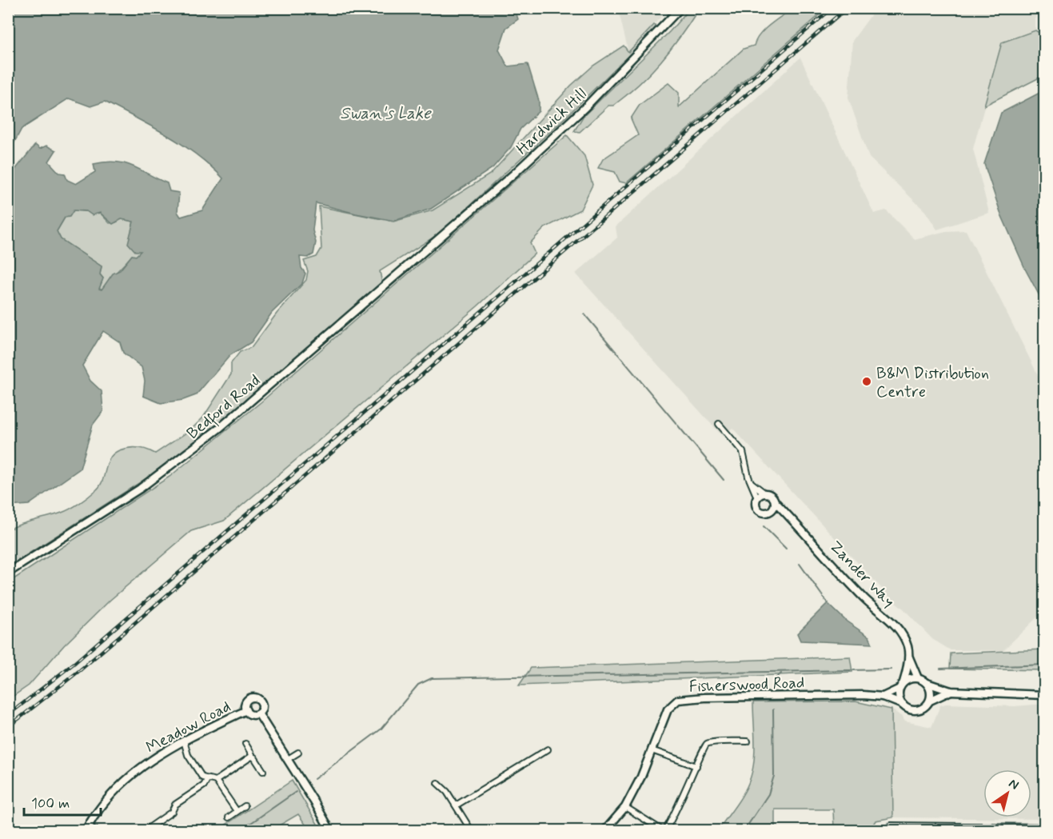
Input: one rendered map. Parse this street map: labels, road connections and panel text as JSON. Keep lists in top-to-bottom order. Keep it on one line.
{"streets":{"street":["Hardwick Hill","Bedford Road","Zander Way","Fisherswood Road","Meadow Road"]},"crossings":[["Hardwick Hill","Bedford Road"]],"water":["Swan's Lake"],"places":["B&M Distribution Centre"],"scale_bar":"100 m","north":"top right"}
